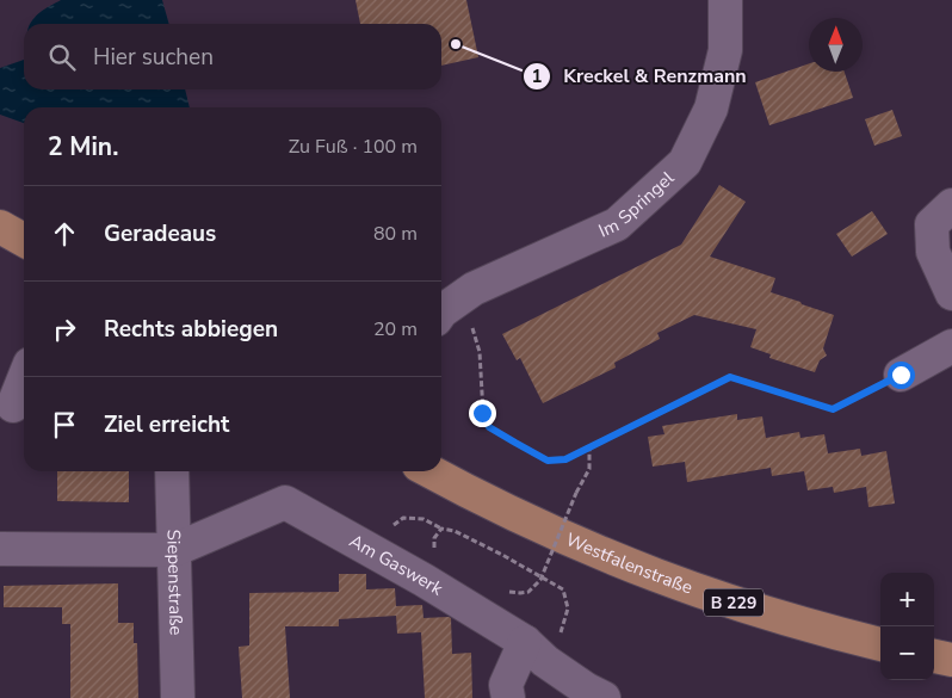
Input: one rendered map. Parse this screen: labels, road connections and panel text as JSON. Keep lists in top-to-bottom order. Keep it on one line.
{"streets":{"main road":["Westfalenstraße","B 229"],"street":["Im Springel","Am Gaswerk","Siepenstraße"]},"crossings":[["Am Gaswerk","Siepenstraße"]],"places":["Kreckel & Renzmann"],"north":"top","page":{"search":"Hier suchen","heading":["2 Min.","Zu Fuß · 100 m"],"list":[["Geradeaus","80 m"],["Rechts abbiegen","20 m"],"Ziel erreicht"],"map_buttons":["+","−"]}}
